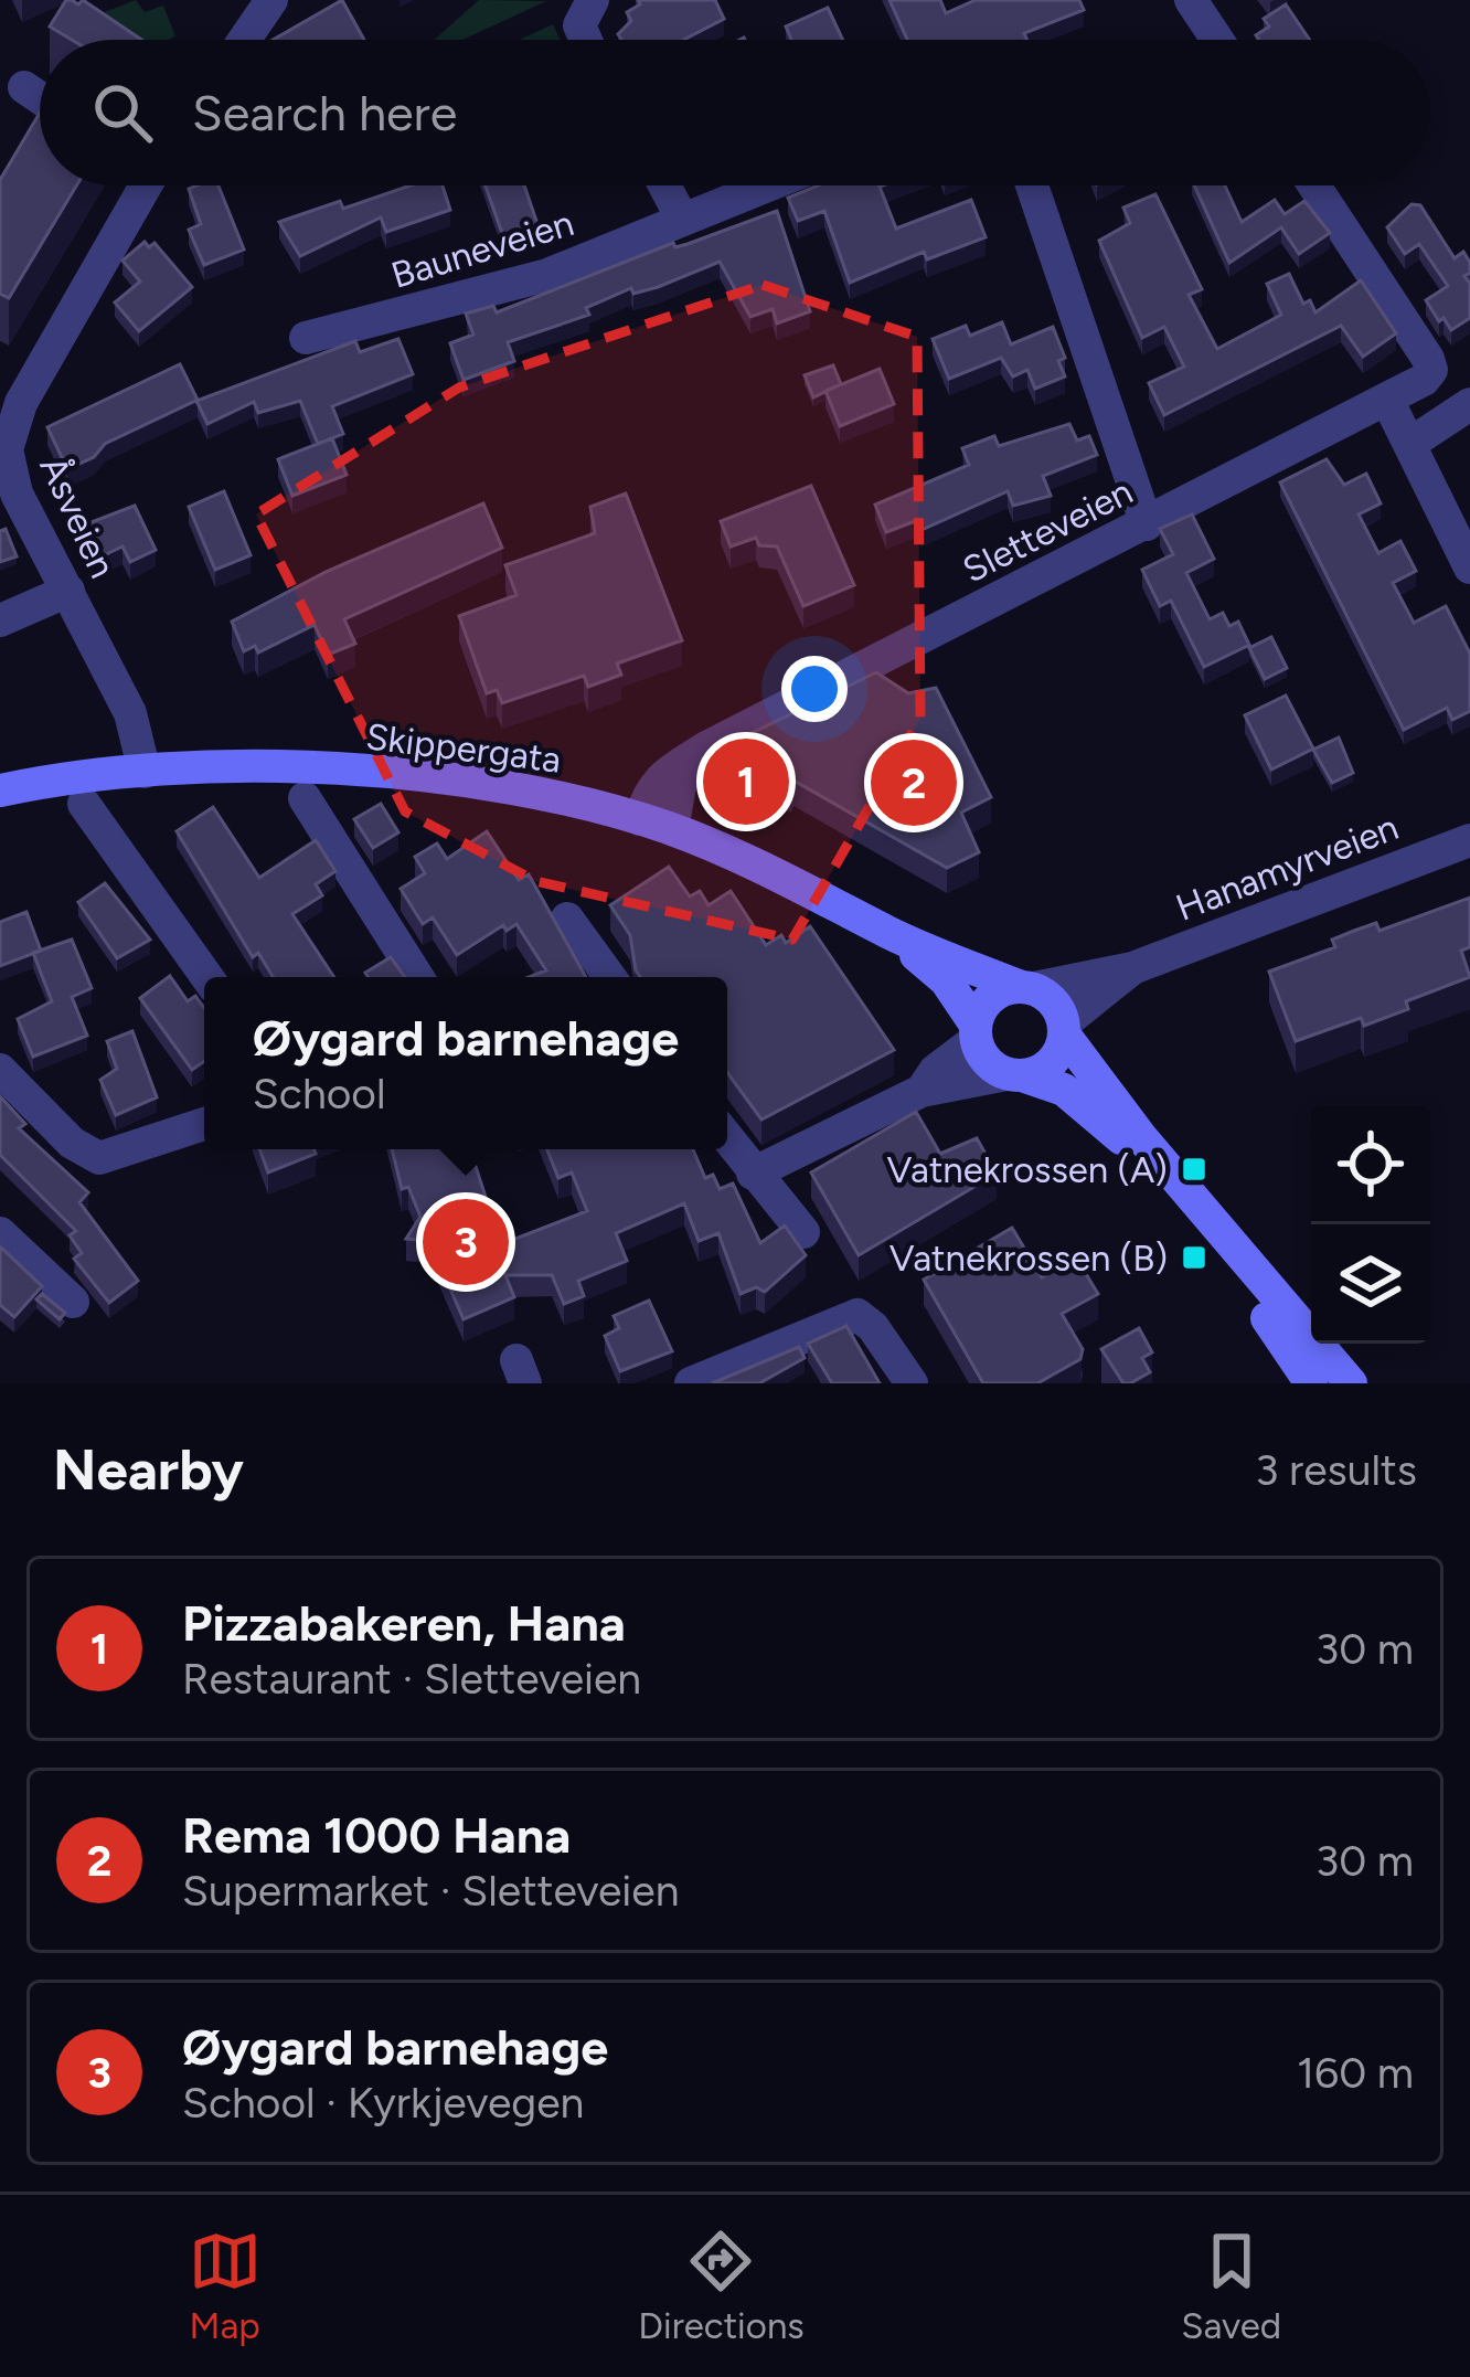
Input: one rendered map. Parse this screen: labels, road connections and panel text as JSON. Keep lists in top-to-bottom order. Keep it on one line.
{"streets":{"main road":["Skippergata"],"street":["Bauneveien","Åsveien","Sletteveien","Hanamyrveien"]},"crossings":[["Åsveien","Skippergata"],["Sletteveien","Skippergata"],["Skippergata","Hanamyrveien"]],"places":{"transit":["Vatnekrossen (A)","Vatnekrossen (B)"]},"page":{"search":"Search here","pins":["1","2","3"],"popup":["Øygard barnehage","School"],"heading":["Nearby","3 results"],"list":[{"mark":"1","name":"Pizzabakeren, Hana","note":"Restaurant · Sletteveien","value":"30 m"},{"mark":"2","name":"Rema 1000 Hana","note":"Supermarket · Sletteveien","value":"30 m"},{"mark":"3","name":"Øygard barnehage","note":"School · Kyrkjevegen","value":"160 m"}],"nav":["Map","Directions","Saved"]}}
